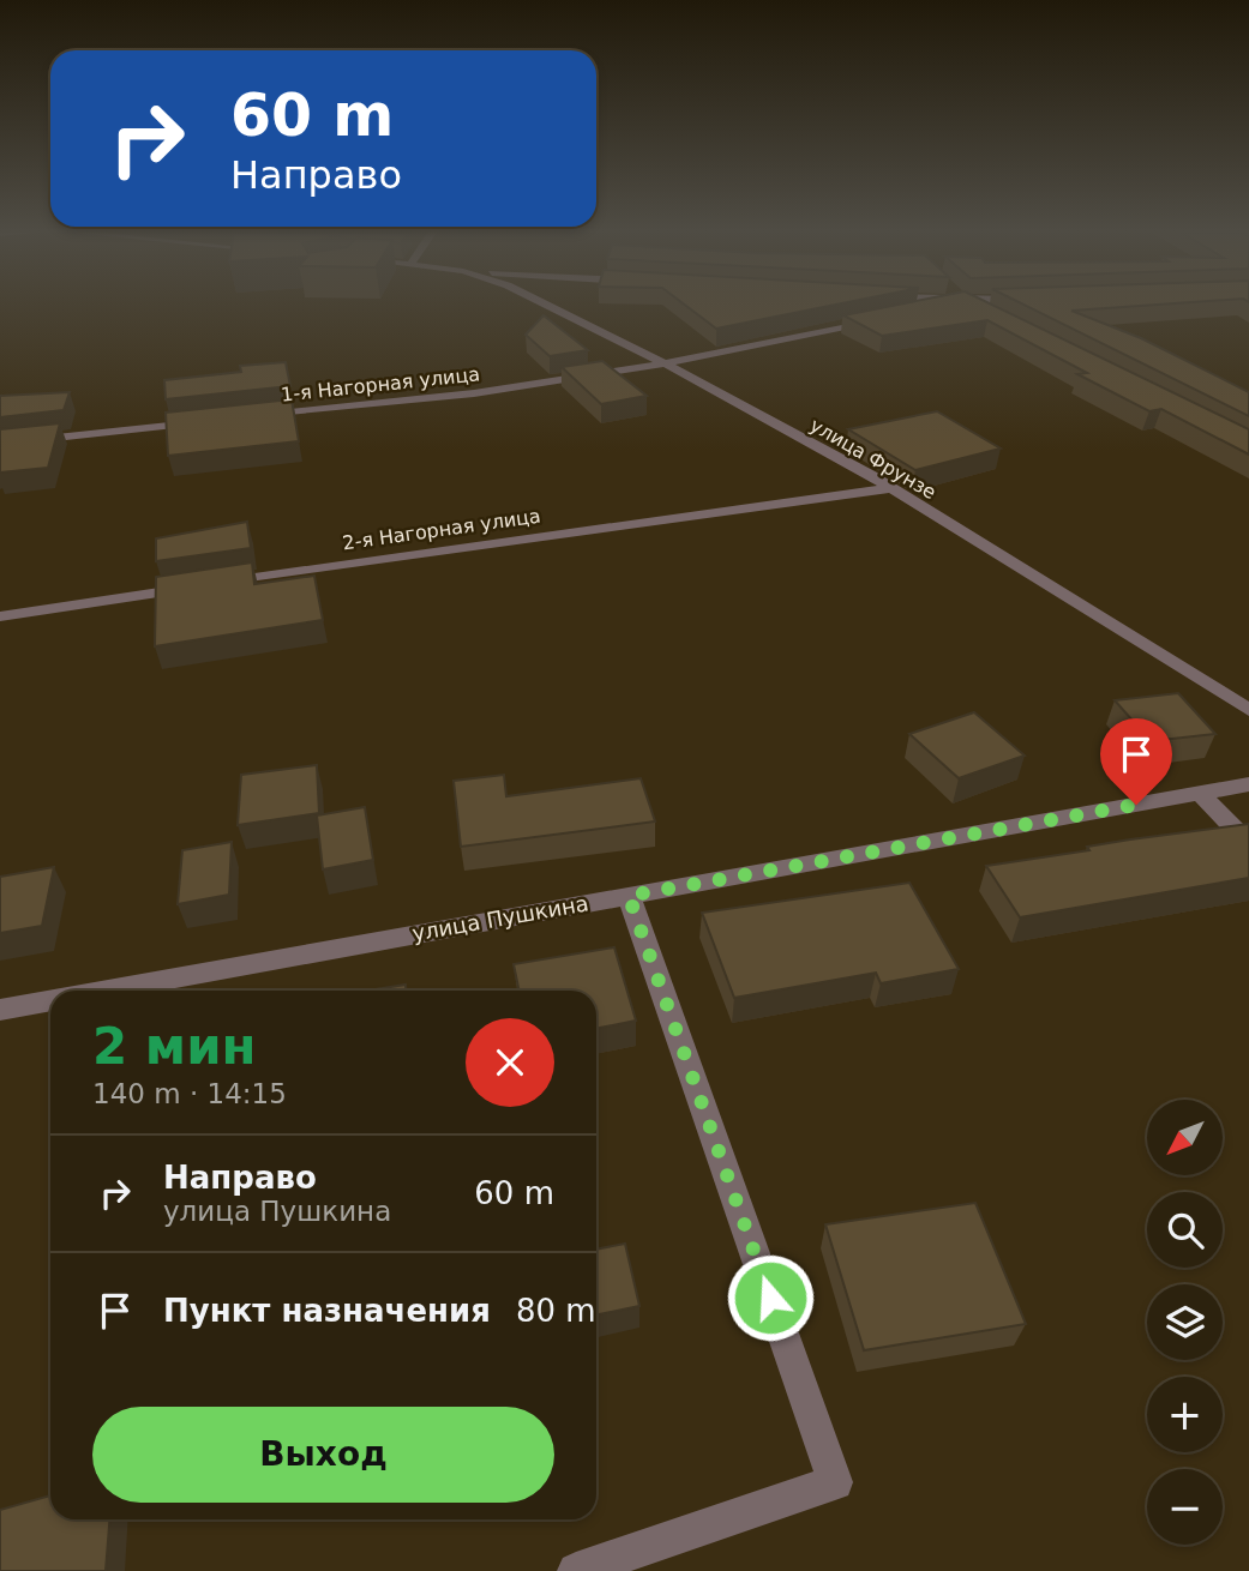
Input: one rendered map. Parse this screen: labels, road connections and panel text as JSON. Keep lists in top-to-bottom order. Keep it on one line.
{"streets":{"street":["1-я Нагорная улица","улица Фрунзе","2-я Нагорная улица","улица Пушкина"]},"crossings":[["1-я Нагорная улица","улица Фрунзе"],["улица Фрунзе","2-я Нагорная улица"]],"north":"bottom left","page":{"turn":["60 m","Направо"],"heading":["2 мин","140 m · 14:15"],"map_buttons":["+","−"],"list":[{"name":"Направо","note":"улица Пушкина","value":"60 m"},{"name":"Пункт назначения","value":"80 m"}],"buttons":"Выход"}}
